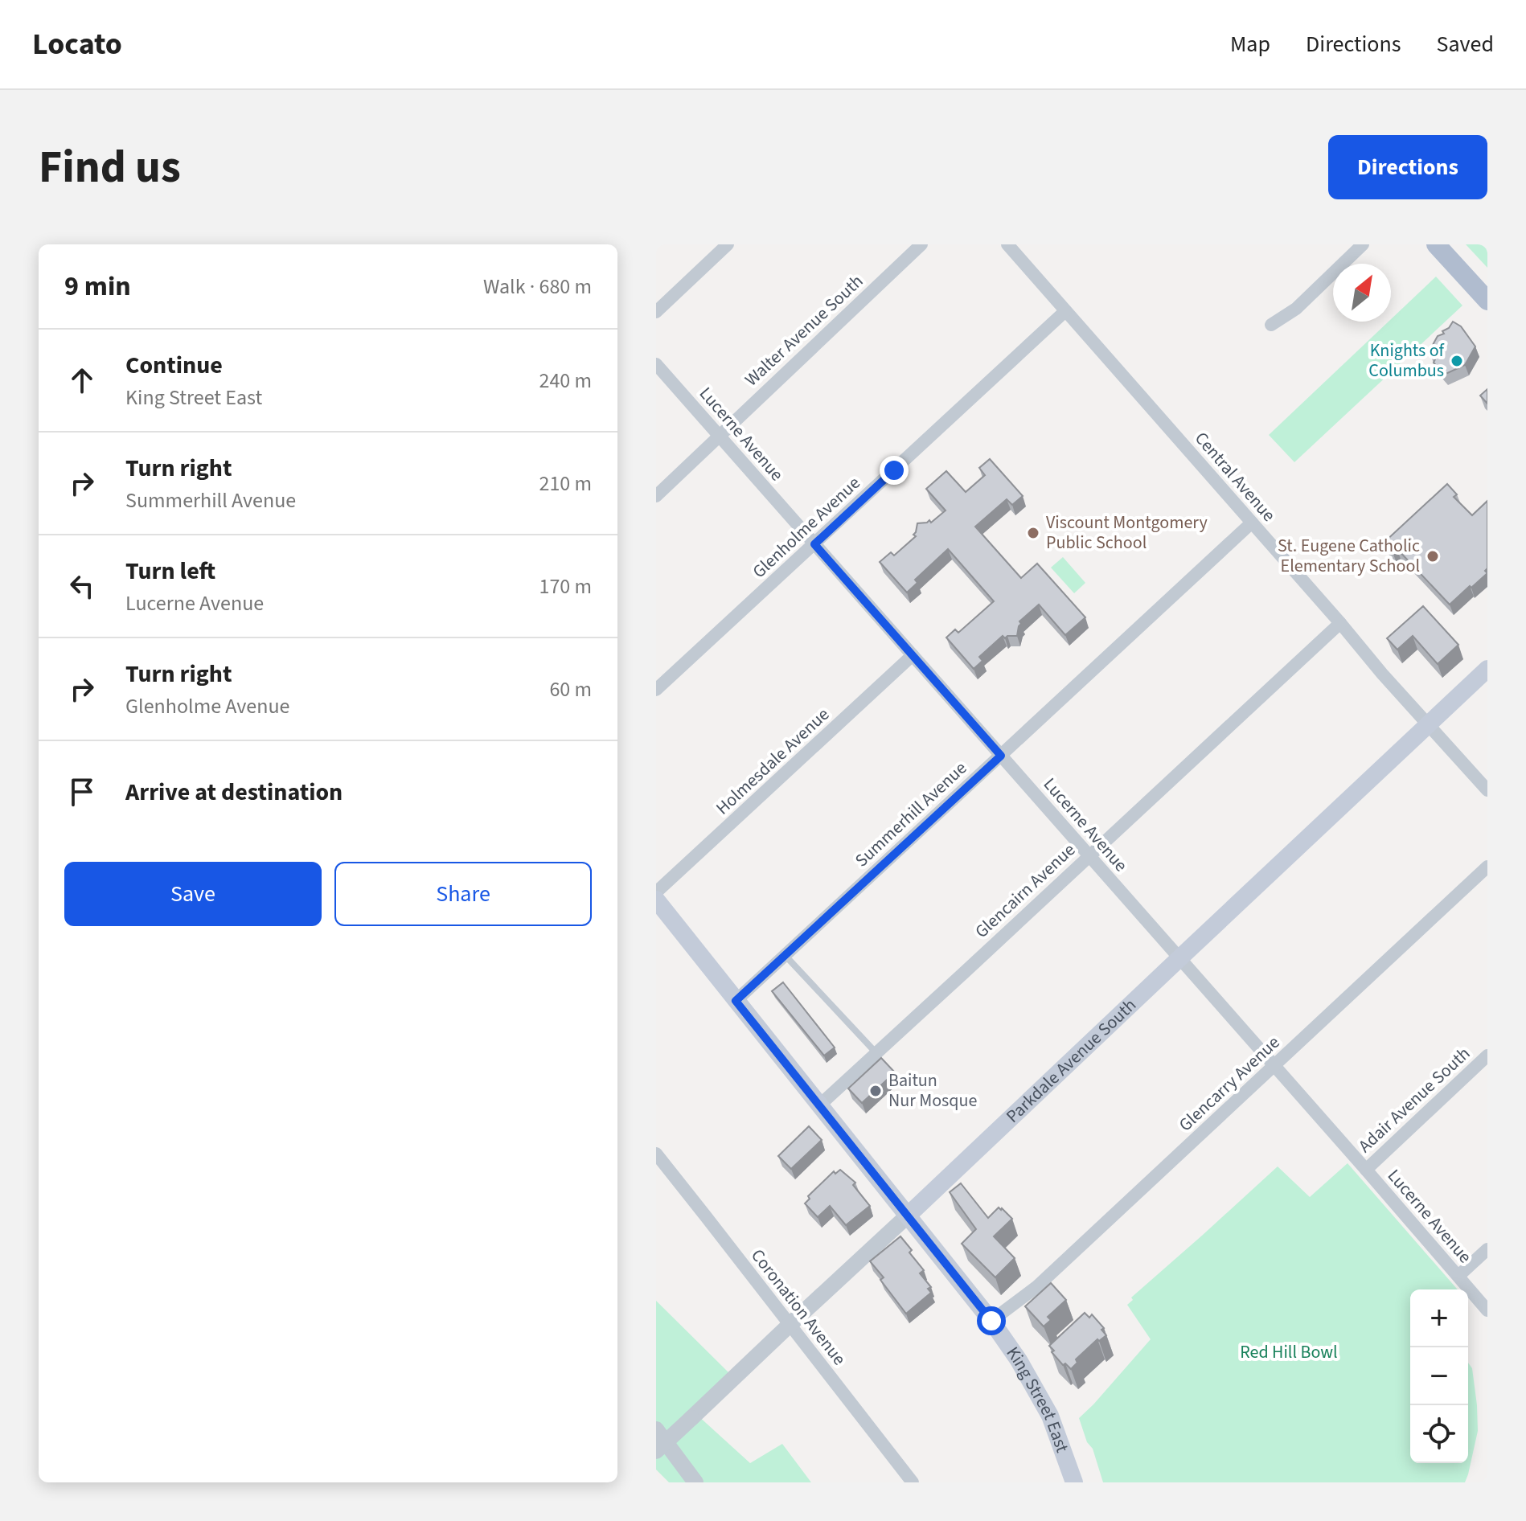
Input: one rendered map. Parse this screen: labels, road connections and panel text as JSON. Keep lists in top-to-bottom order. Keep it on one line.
{"streets":{"main road":["Parkdale Avenue South","King Street East"],"street":["Walter Avenue South","Lucerne Avenue","Central Avenue","Glenholme Avenue","Holmesdale Avenue","Summerhill Avenue","Glencairn Avenue","Glencarry Avenue","Adair Avenue South","Coronation Avenue"]},"crossings":[["Walter Avenue South","Lucerne Avenue"],["Lucerne Avenue","Glenholme Avenue"],["Lucerne Avenue","Holmesdale Avenue"],["Lucerne Avenue","Summerhill Avenue"],["Lucerne Avenue","Glencairn Avenue"],["Lucerne Avenue","Parkdale Avenue South"],["Lucerne Avenue","Glencarry Avenue"],["Lucerne Avenue","Adair Avenue South"],["Central Avenue","Glenholme Avenue"],["Central Avenue","Summerhill Avenue"],["Central Avenue","Glencairn Avenue"],["Central Avenue","Parkdale Avenue South"],["Holmesdale Avenue","King Street East"],["Summerhill Avenue","King Street East"],["Glencairn Avenue","King Street East"],["Parkdale Avenue South","Coronation Avenue"],["Parkdale Avenue South","King Street East"],["Glencarry Avenue","King Street East"]],"parks":["Red Hill Bowl"],"places":["Knights of Columbus","Viscount Montgomery Public School","St. Eugene Catholic Elementary School","Baitun Nur Mosque"],"north":"top right","page":{"header":"Locato","nav":["Map","Directions","Saved"],"buttons":["Directions",["Save","Share"]],"title":"Find us","heading":["9 min","Walk · 680 m"],"list":[["Continue","King Street East","240 m"],["Turn right","Summerhill Avenue","210 m"],["Turn left","Lucerne Avenue","170 m"],["Turn right","Glenholme Avenue","60 m"],"Arrive at destination"],"map_buttons":["+","−"]}}
